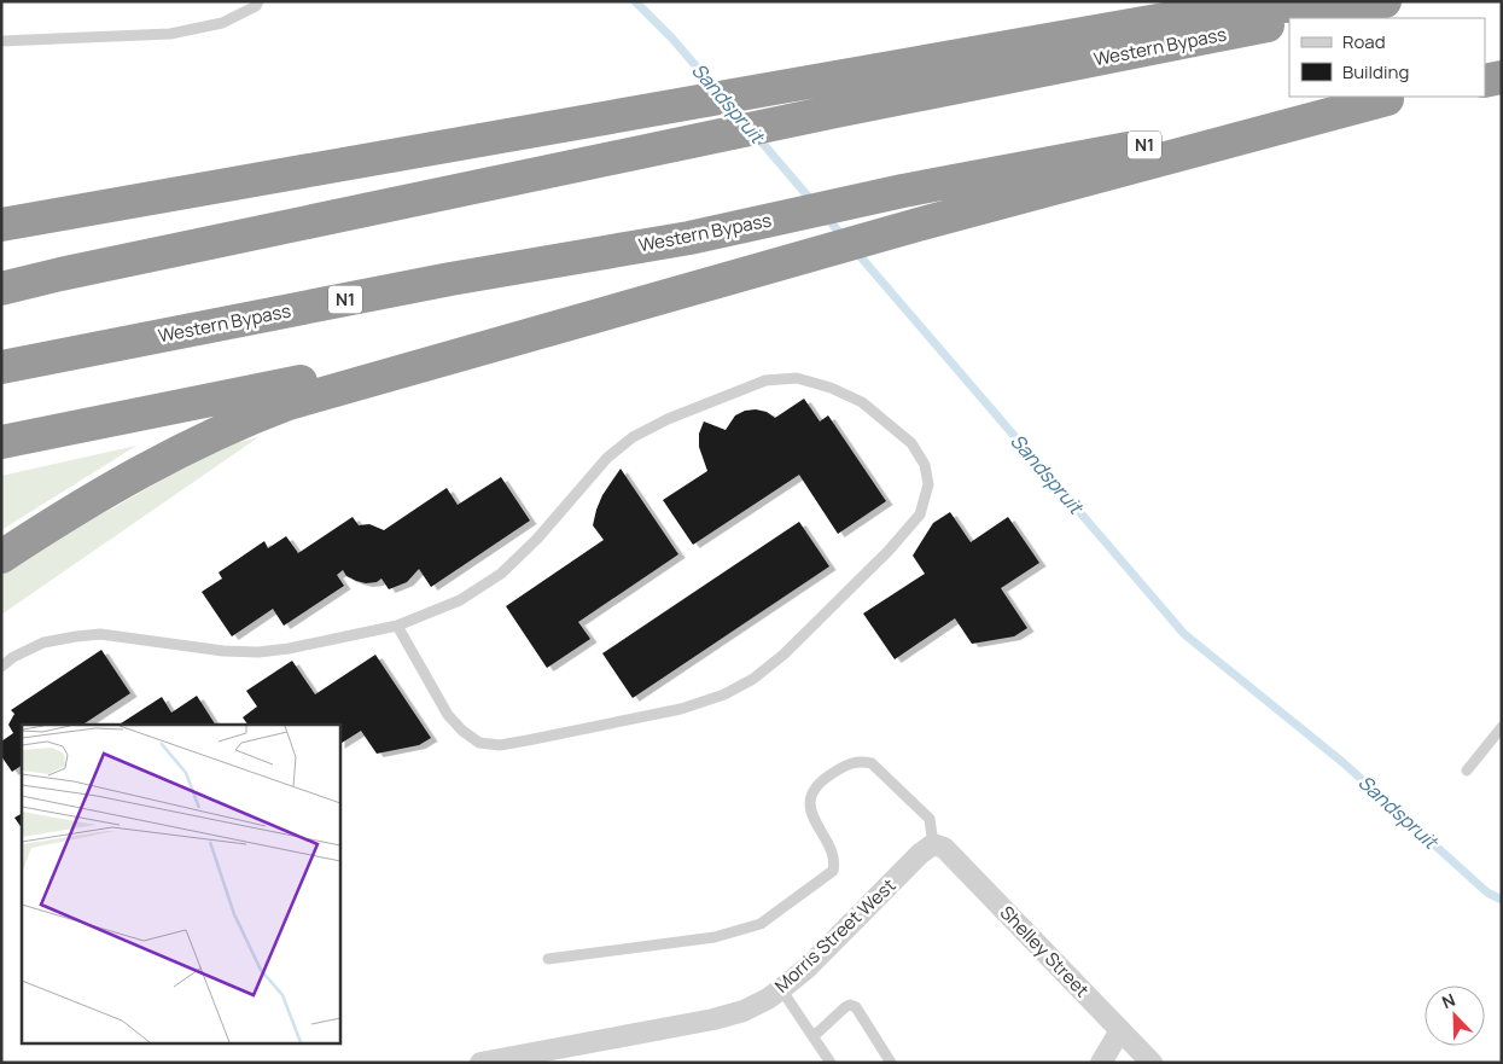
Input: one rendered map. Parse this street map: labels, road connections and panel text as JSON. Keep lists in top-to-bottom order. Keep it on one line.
{"streets":{"highway":["Western Bypass","N1"],"street":["Morris Street West","Shelley Street"]},"crossings":[["Morris Street West","Shelley Street"]],"water":["Sandspruit"],"legend":["Road","Building"],"north":"top left"}
